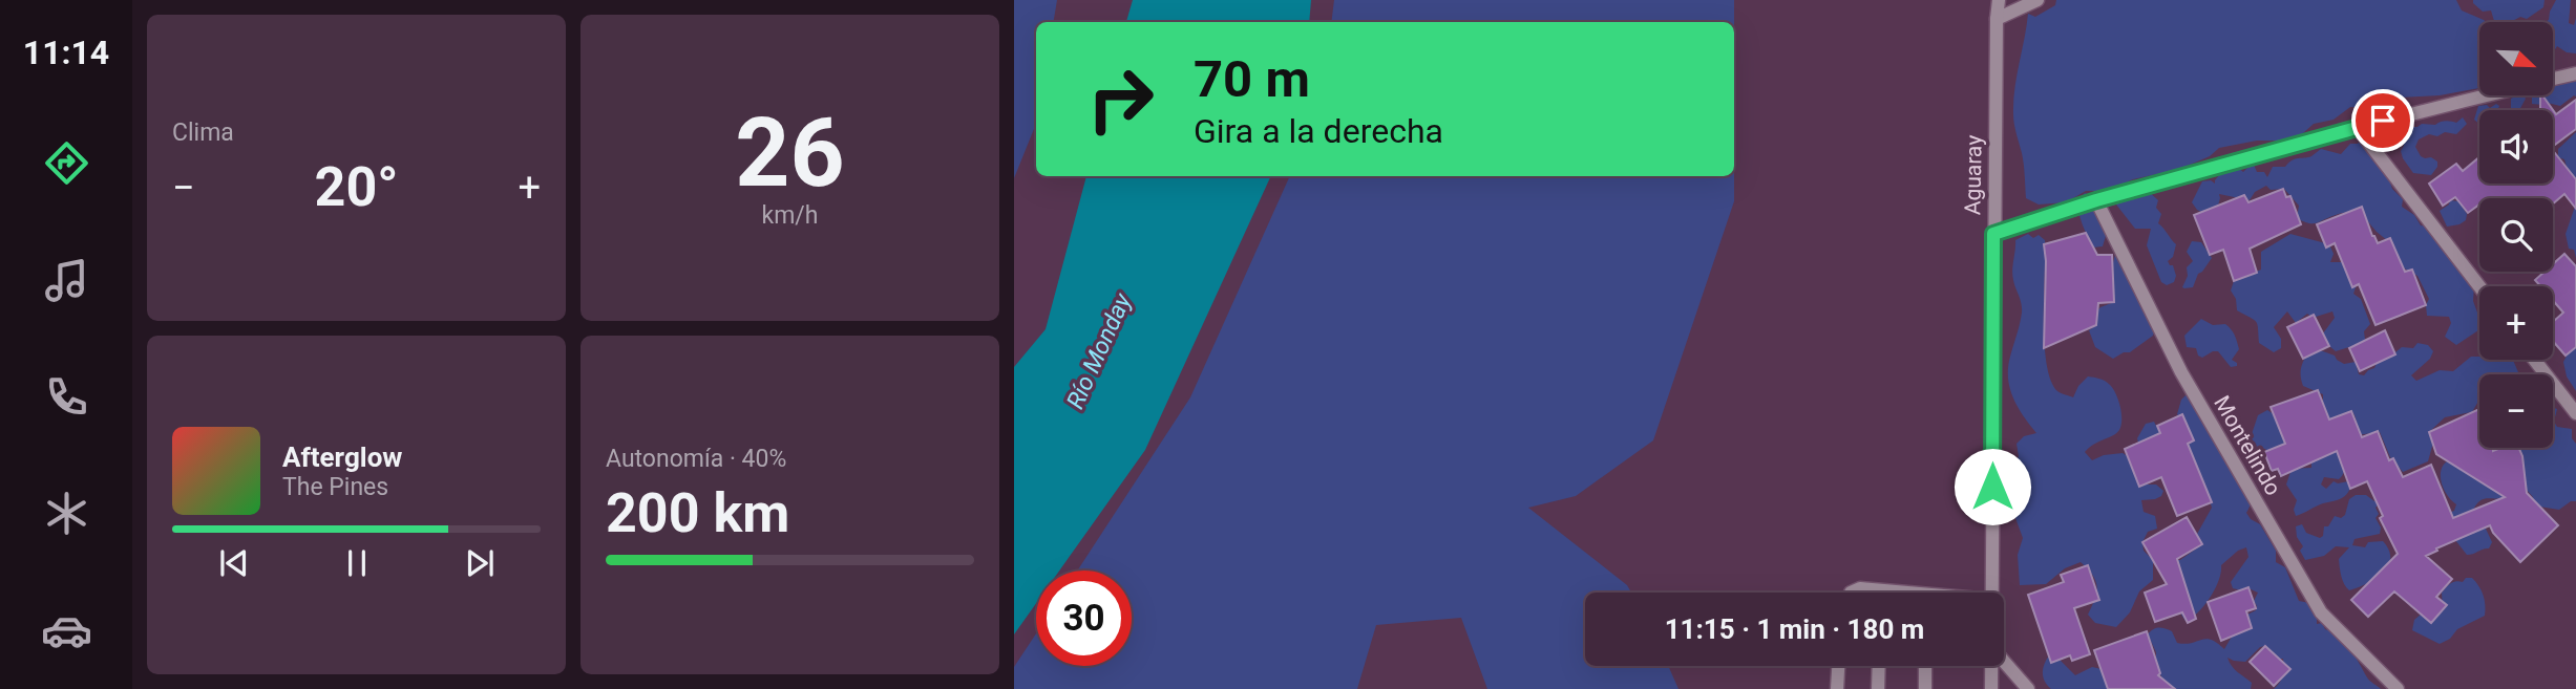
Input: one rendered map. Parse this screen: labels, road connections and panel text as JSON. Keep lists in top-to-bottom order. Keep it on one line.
{"streets":{"street":["Aguaray","Montelindo"]},"water":["Río Monday"],"north":"bottom right","page":{"tabs":"11:14","tile":["Clima",["26","km/h"],["Autonomía · 40%","200 km"]],"map_buttons":["+","−"],"turn":["70 m","Gira a la derecha"],"heat":["−","20°","+"],"song":["Afterglow","The Pines"],"limit":"30","trip":"11:15 · 1 min · 180 m"}}
